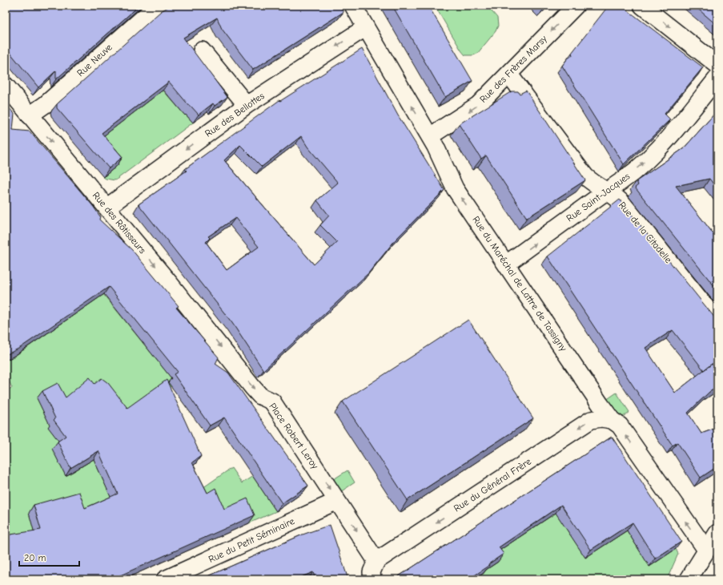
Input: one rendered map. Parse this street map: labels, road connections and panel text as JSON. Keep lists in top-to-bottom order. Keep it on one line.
{"streets":{"street":["Rue Neuve","Rue des Frères Marsy","Rue des Bellottes","Rue Saint-Jacques","Rue des Rôtisseurs","Rue de la Citadelle","Rue du Maréchal de Lattre de Tassigny","Place Robert Leroy","Rue du Général Frère","Rue du Petit Séminaire"]},"crossings":[["Rue Neuve","Rue des Rôtisseurs"],["Rue des Frères Marsy","Rue de la Citadelle"],["Rue des Frères Marsy","Rue du Maréchal de Lattre de Tassigny"],["Rue des Bellottes","Rue des Rôtisseurs"],["Rue des Bellottes","Rue du Maréchal de Lattre de Tassigny"],["Rue Saint-Jacques","Rue de la Citadelle"],["Rue Saint-Jacques","Rue du Maréchal de Lattre de Tassigny"],["Rue des Rôtisseurs","Place Robert Leroy"],["Rue du Maréchal de Lattre de Tassigny","Rue du Général Frère"],["Place Robert Leroy","Rue du Général Frère"],["Place Robert Leroy","Rue du Petit Séminaire"]],"one_way":["Rue des Frères Marsy","Rue des Bellottes","Rue Saint-Jacques","Rue des Rôtisseurs","Rue du Maréchal de Lattre de Tassigny","Place Robert Leroy","Rue du Général Frère"],"scale_bar":"20 m"}
